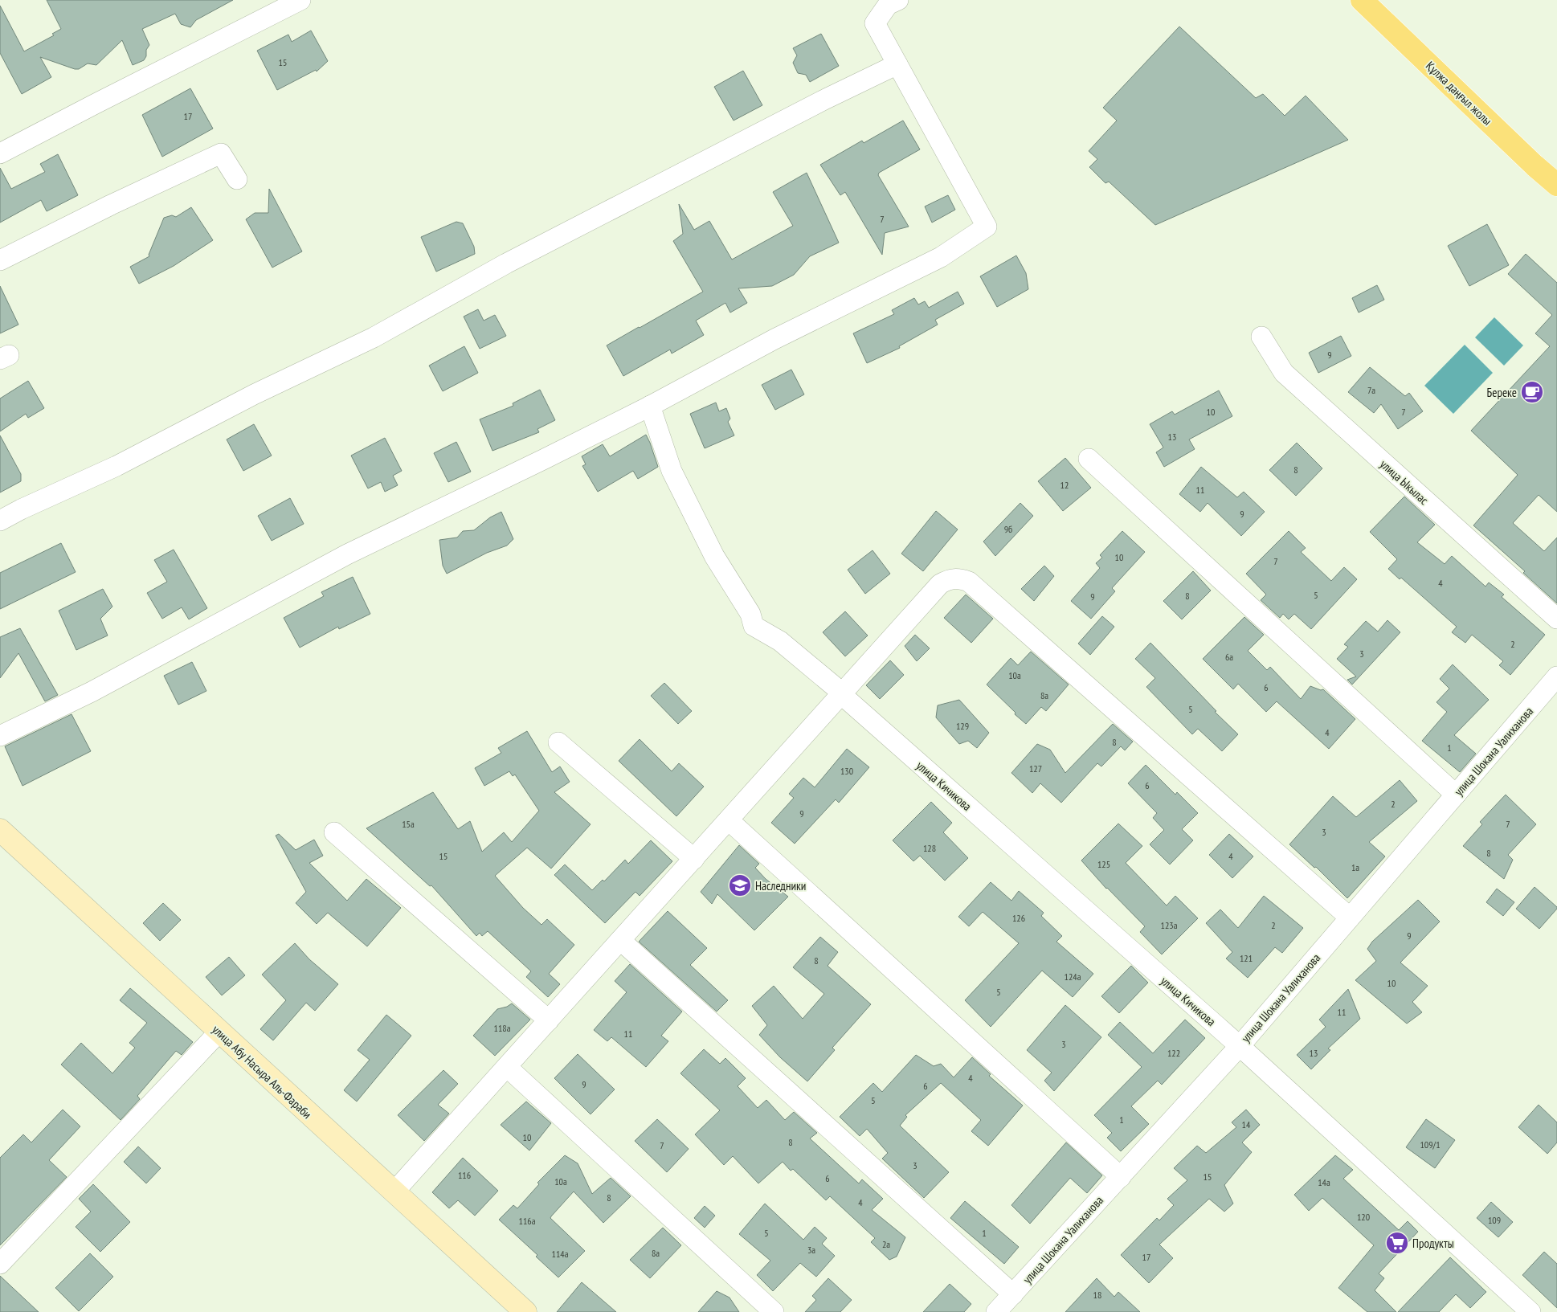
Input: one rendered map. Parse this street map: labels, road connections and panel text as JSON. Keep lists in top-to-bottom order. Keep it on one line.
{"streets":{"main road":["Құлжа даңғыл жолы"],"street":["улица Ыкылас","улица Шокана Уалиханова","улица Кичикова","улица Абу Насыра Аль-Фараби"]},"crossings":[["улица Шокана Уалиханова","улица Кичикова"]],"places":{"cafe":["Береке"],"school or university":["Наследники"],"supermarket":["Продукты"]},"house_numbers":["15","17","7","9","7а","10","7","13","8","12","11","9","9б","10","7","4","5","8","9","2","3","6а","10а","6","8а","5","129","4","8","1","127","130","6","2","9","15а","7","3","128","8","15","4","125","1а","126","123а","2","9","121","8","124а","10","5","11","118а","11","3","122","13","4","9","6","5","1","14","10","8","109/1","7","3","116","15","6","10а","14а","8","4","120","109","116а","5","1","2а","3а","8а","114а","17","18"]}
